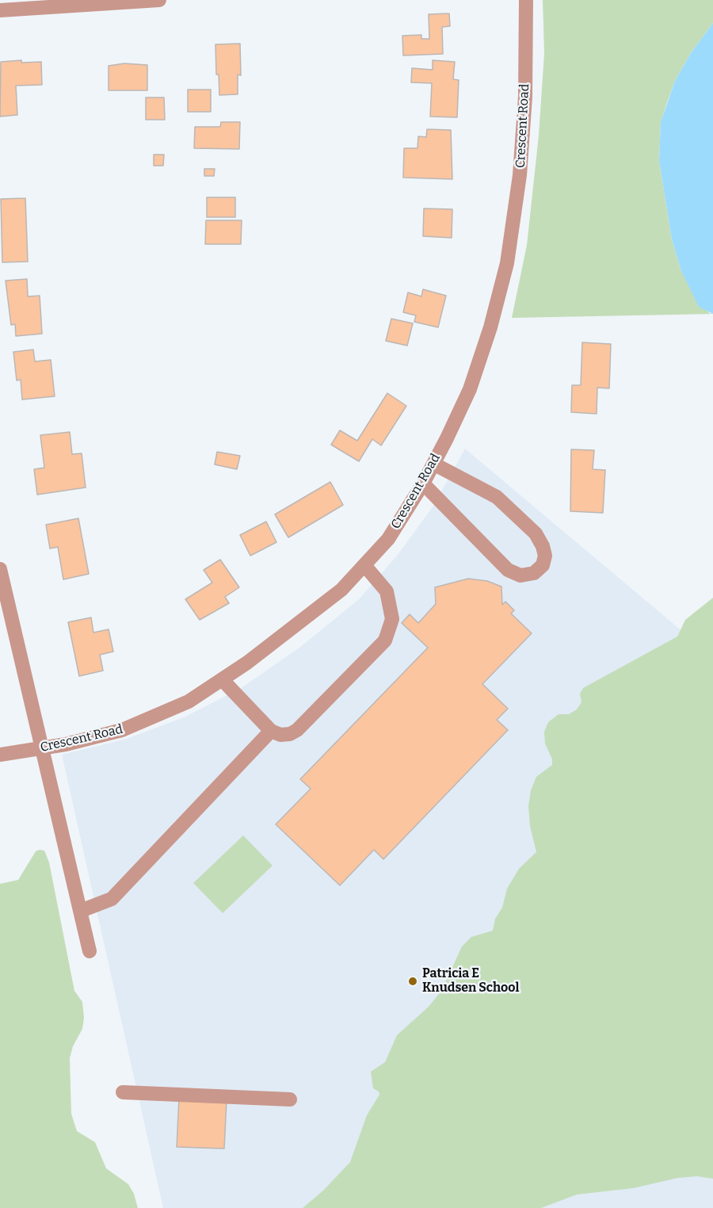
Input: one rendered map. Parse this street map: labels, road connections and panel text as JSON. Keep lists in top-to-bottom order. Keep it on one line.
{"streets":{"street":["Crescent Road"]},"places":["Patricia E Knudsen School"]}
